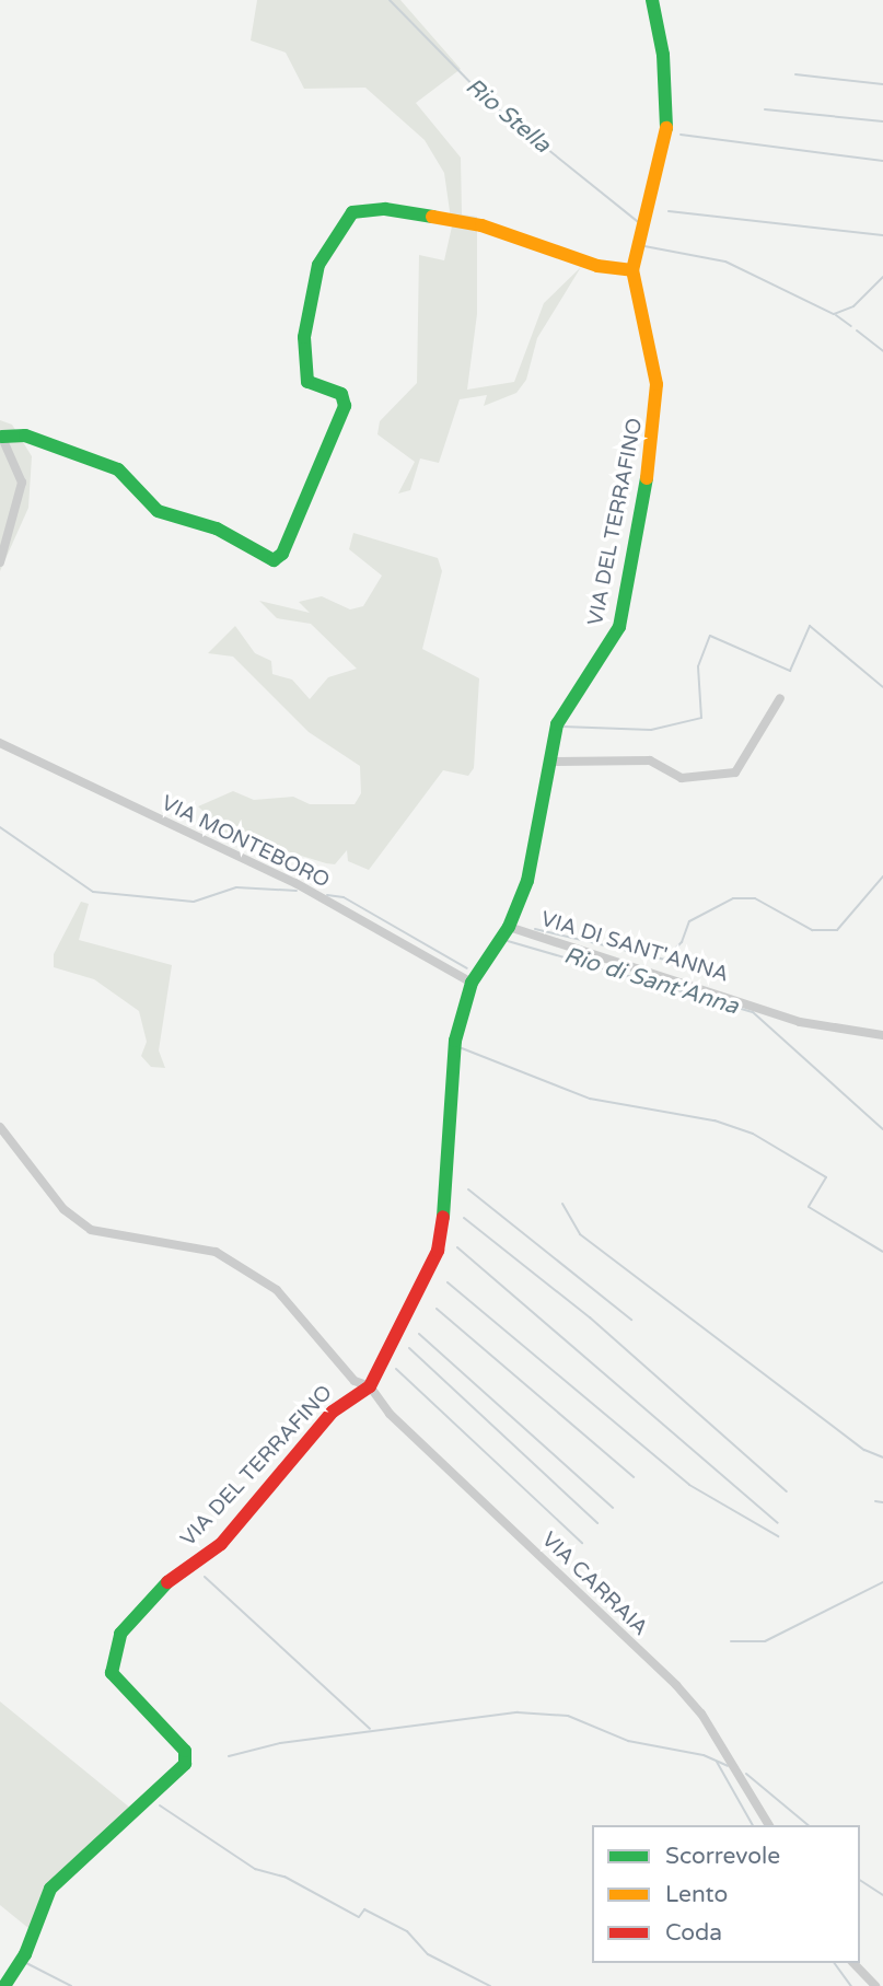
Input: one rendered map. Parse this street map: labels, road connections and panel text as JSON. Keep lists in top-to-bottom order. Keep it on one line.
{"streets":{"street":["VIA DEL TERRAFINO","VIA MONTEBORO","VIA DI SANT'ANNA","VIA CARRAIA"]},"crossings":[["VIA DEL TERRAFINO","VIA MONTEBORO"],["VIA DEL TERRAFINO","VIA DI SANT'ANNA"],["VIA DEL TERRAFINO","VIA CARRAIA"]],"water":["Rio Stella","Rio di Sant'Anna"],"legend":["Scorrevole","Lento","Coda"]}
